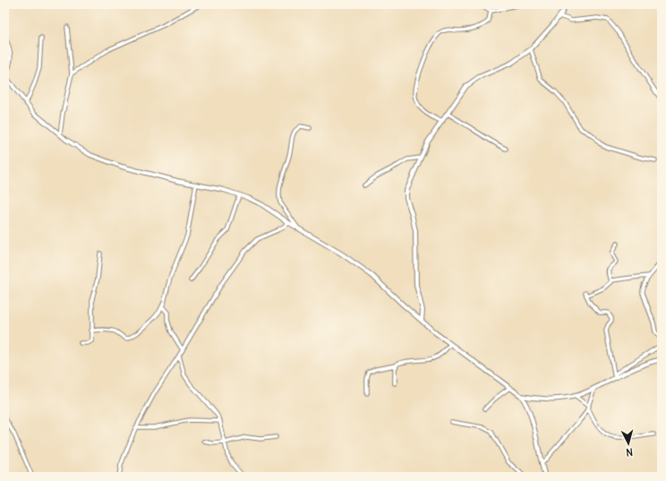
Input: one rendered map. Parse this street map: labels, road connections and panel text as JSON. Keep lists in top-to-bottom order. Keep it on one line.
{"north":"bottom"}
